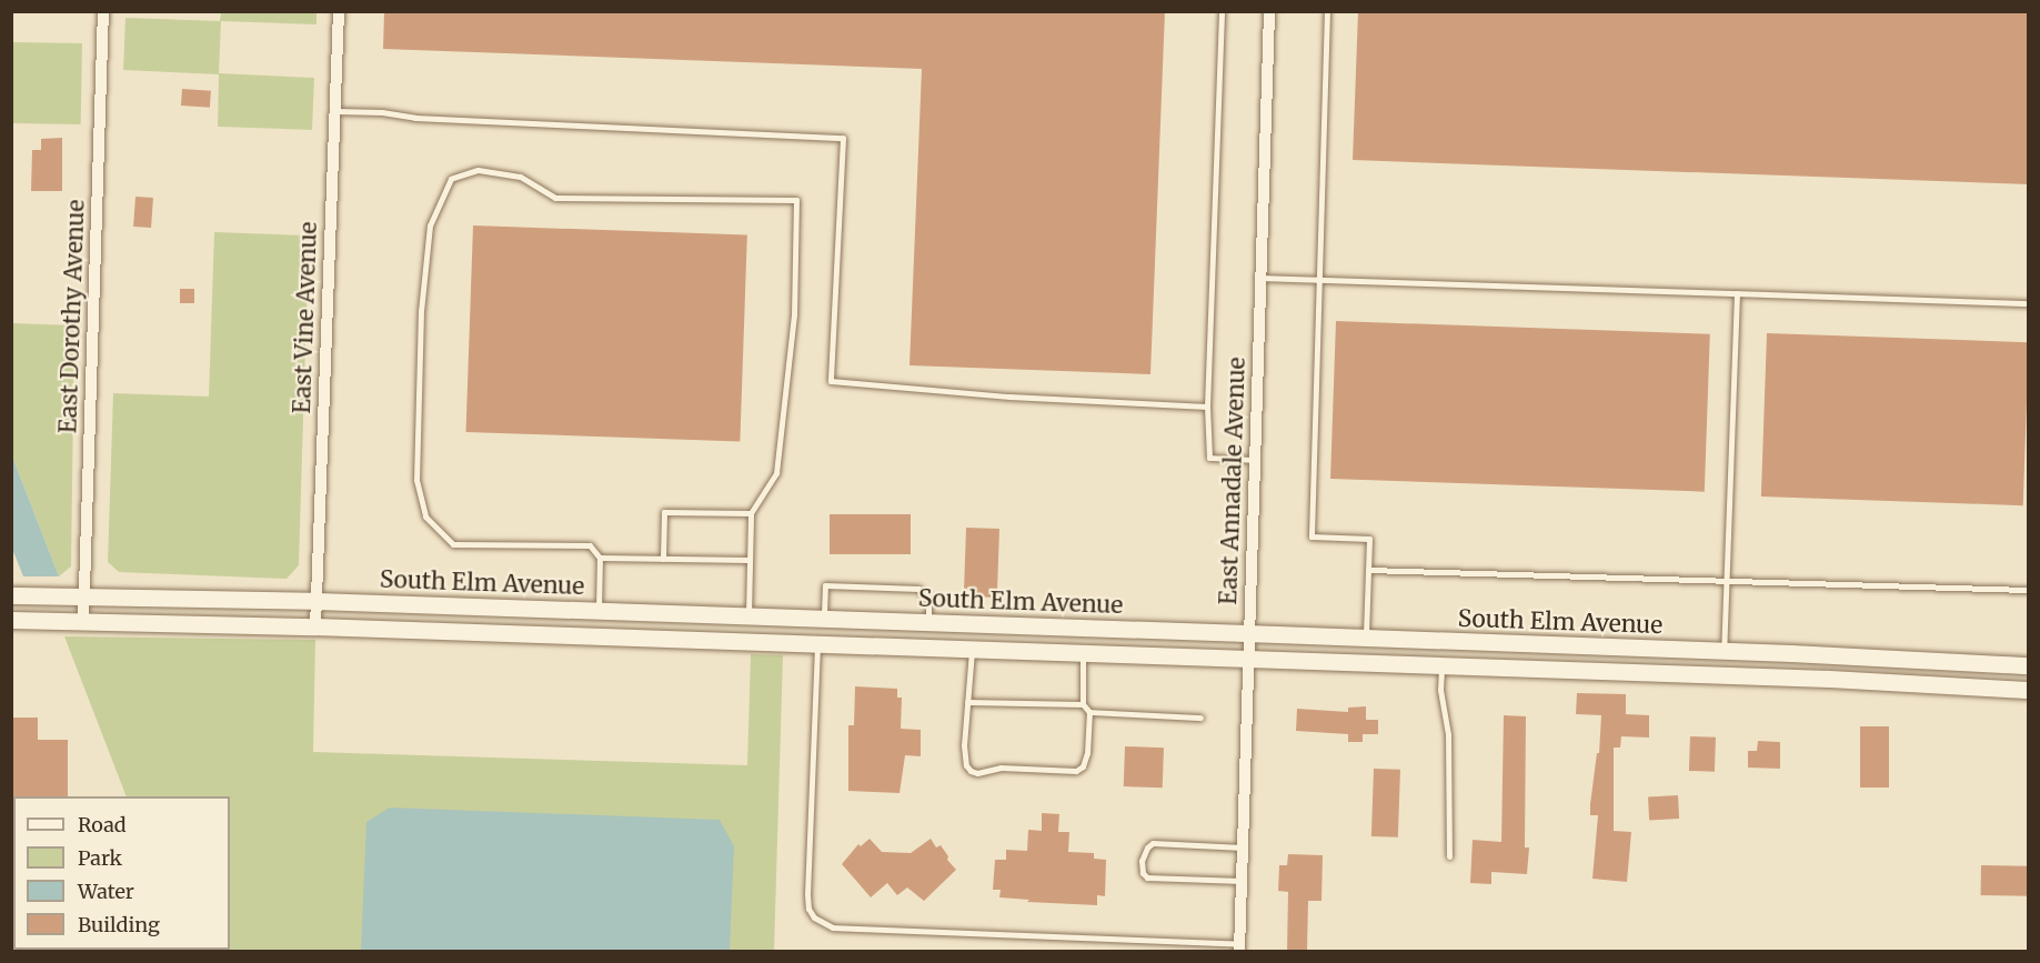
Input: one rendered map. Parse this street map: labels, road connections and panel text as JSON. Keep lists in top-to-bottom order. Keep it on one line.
{"streets":{"main road":["South Elm Avenue"],"street":["East Dorothy Avenue","East Vine Avenue","East Annadale Avenue"]},"crossings":[["East Dorothy Avenue","South Elm Avenue"],["East Vine Avenue","South Elm Avenue"],["East Annadale Avenue","South Elm Avenue"]],"legend":["Road","Park","Water","Building"]}
